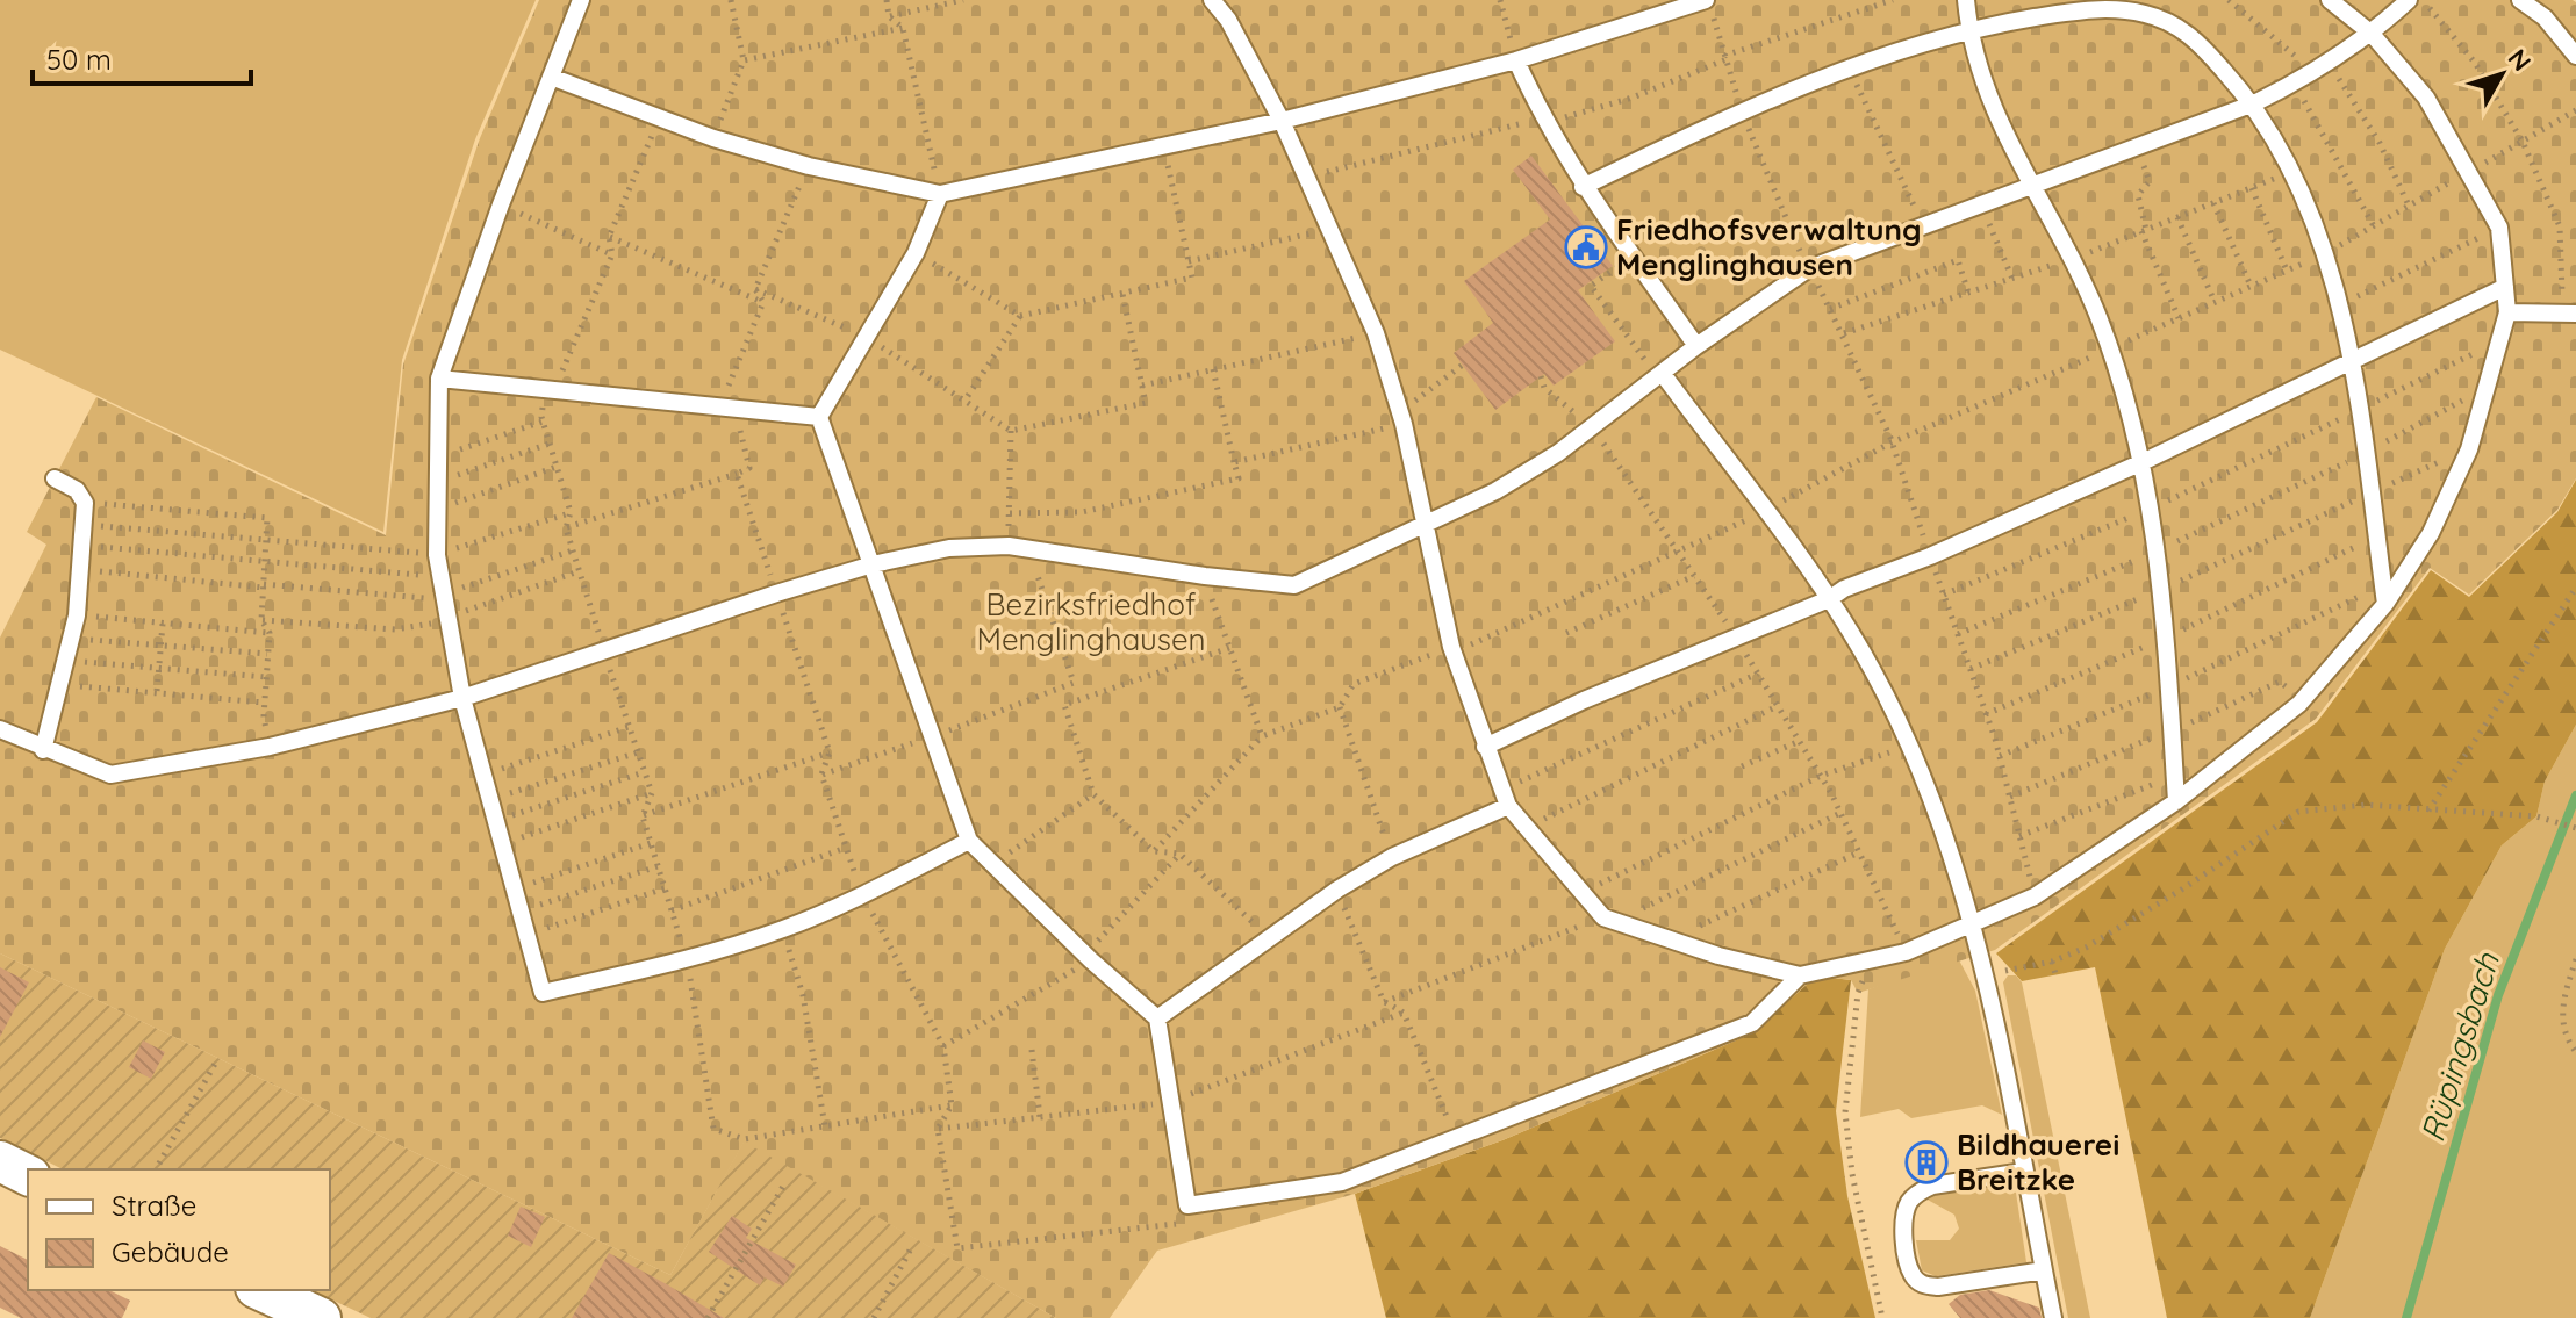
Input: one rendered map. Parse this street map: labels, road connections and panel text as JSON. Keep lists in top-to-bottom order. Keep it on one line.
{"water":["Rüpingsbach"],"parks":["Bezirksfriedhof Menglinghausen"],"places":{"public building":["Friedhofsverwaltung Menglinghausen"],"building":["Bildhauerei Breitzke"]},"legend":["Straße","Gebäude"],"scale_bar":"50 m","north":"top right"}
